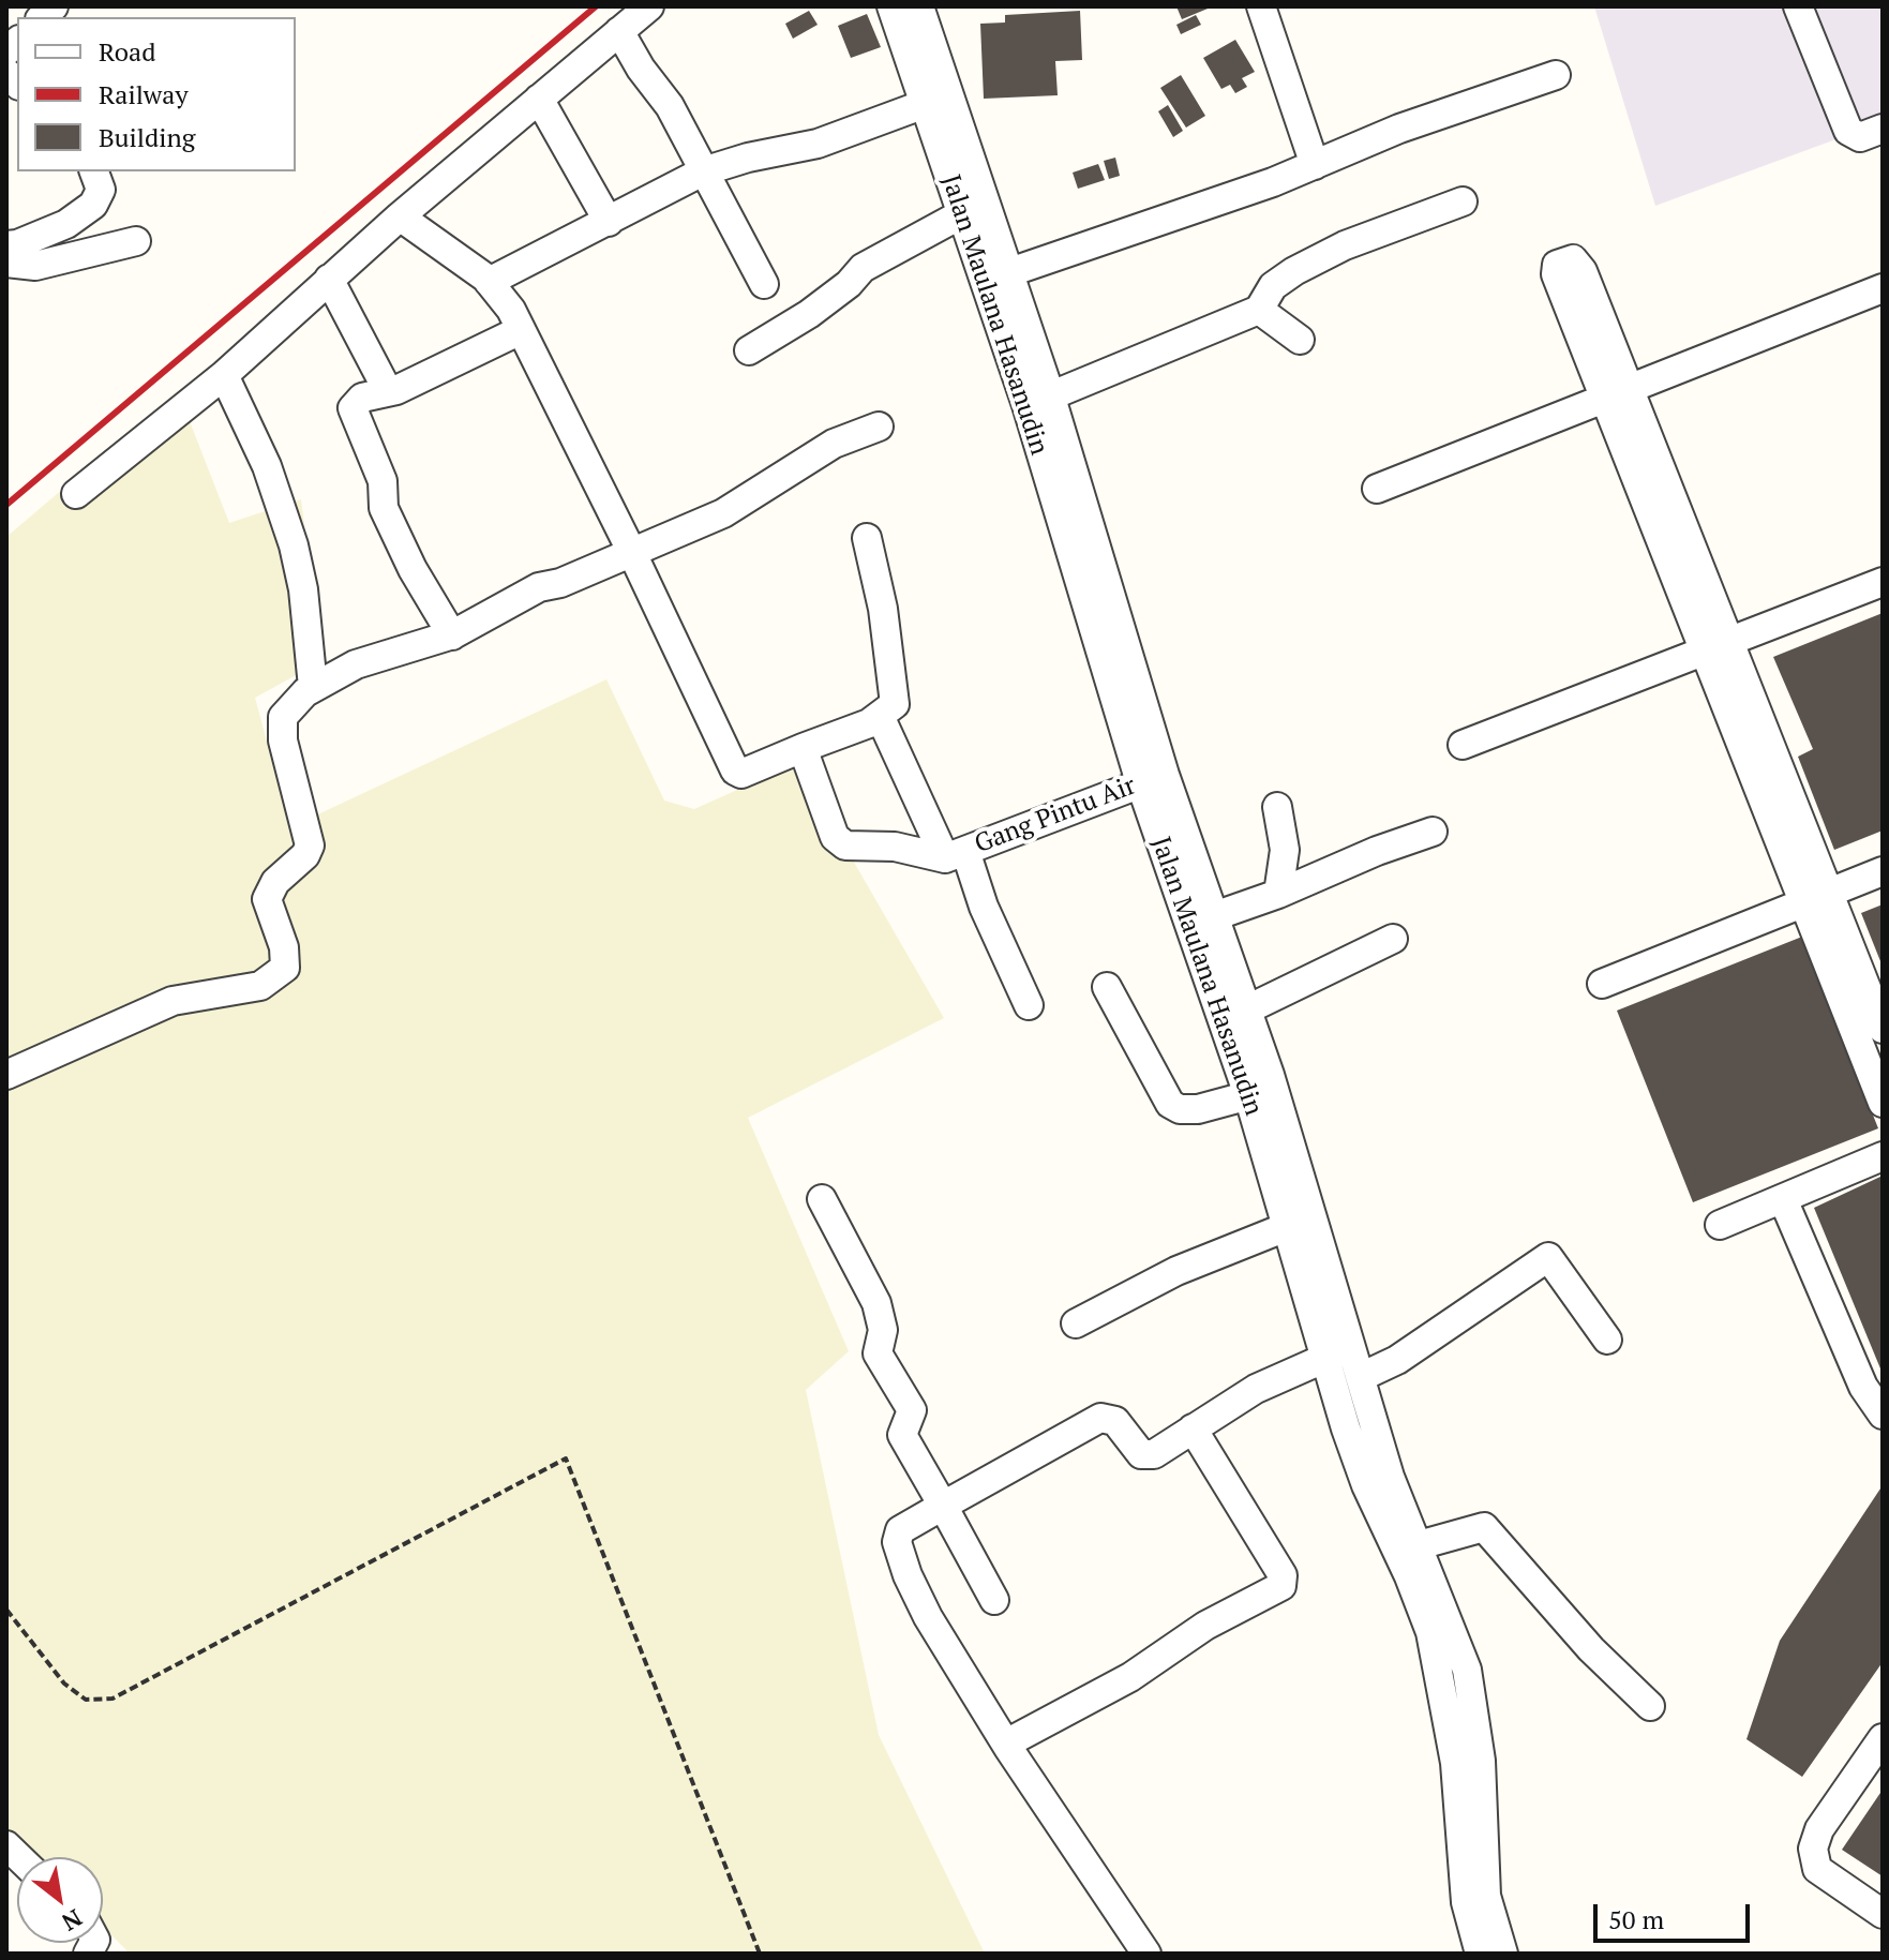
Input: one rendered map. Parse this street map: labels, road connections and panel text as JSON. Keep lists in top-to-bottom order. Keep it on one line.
{"streets":{"street":["Jalan Maulana Hasanudin","Gang Pintu Air"]},"crossings":[["Jalan Maulana Hasanudin","Gang Pintu Air"]],"legend":["Road","Railway","Building"],"scale_bar":"50 m","north":"bottom right"}
